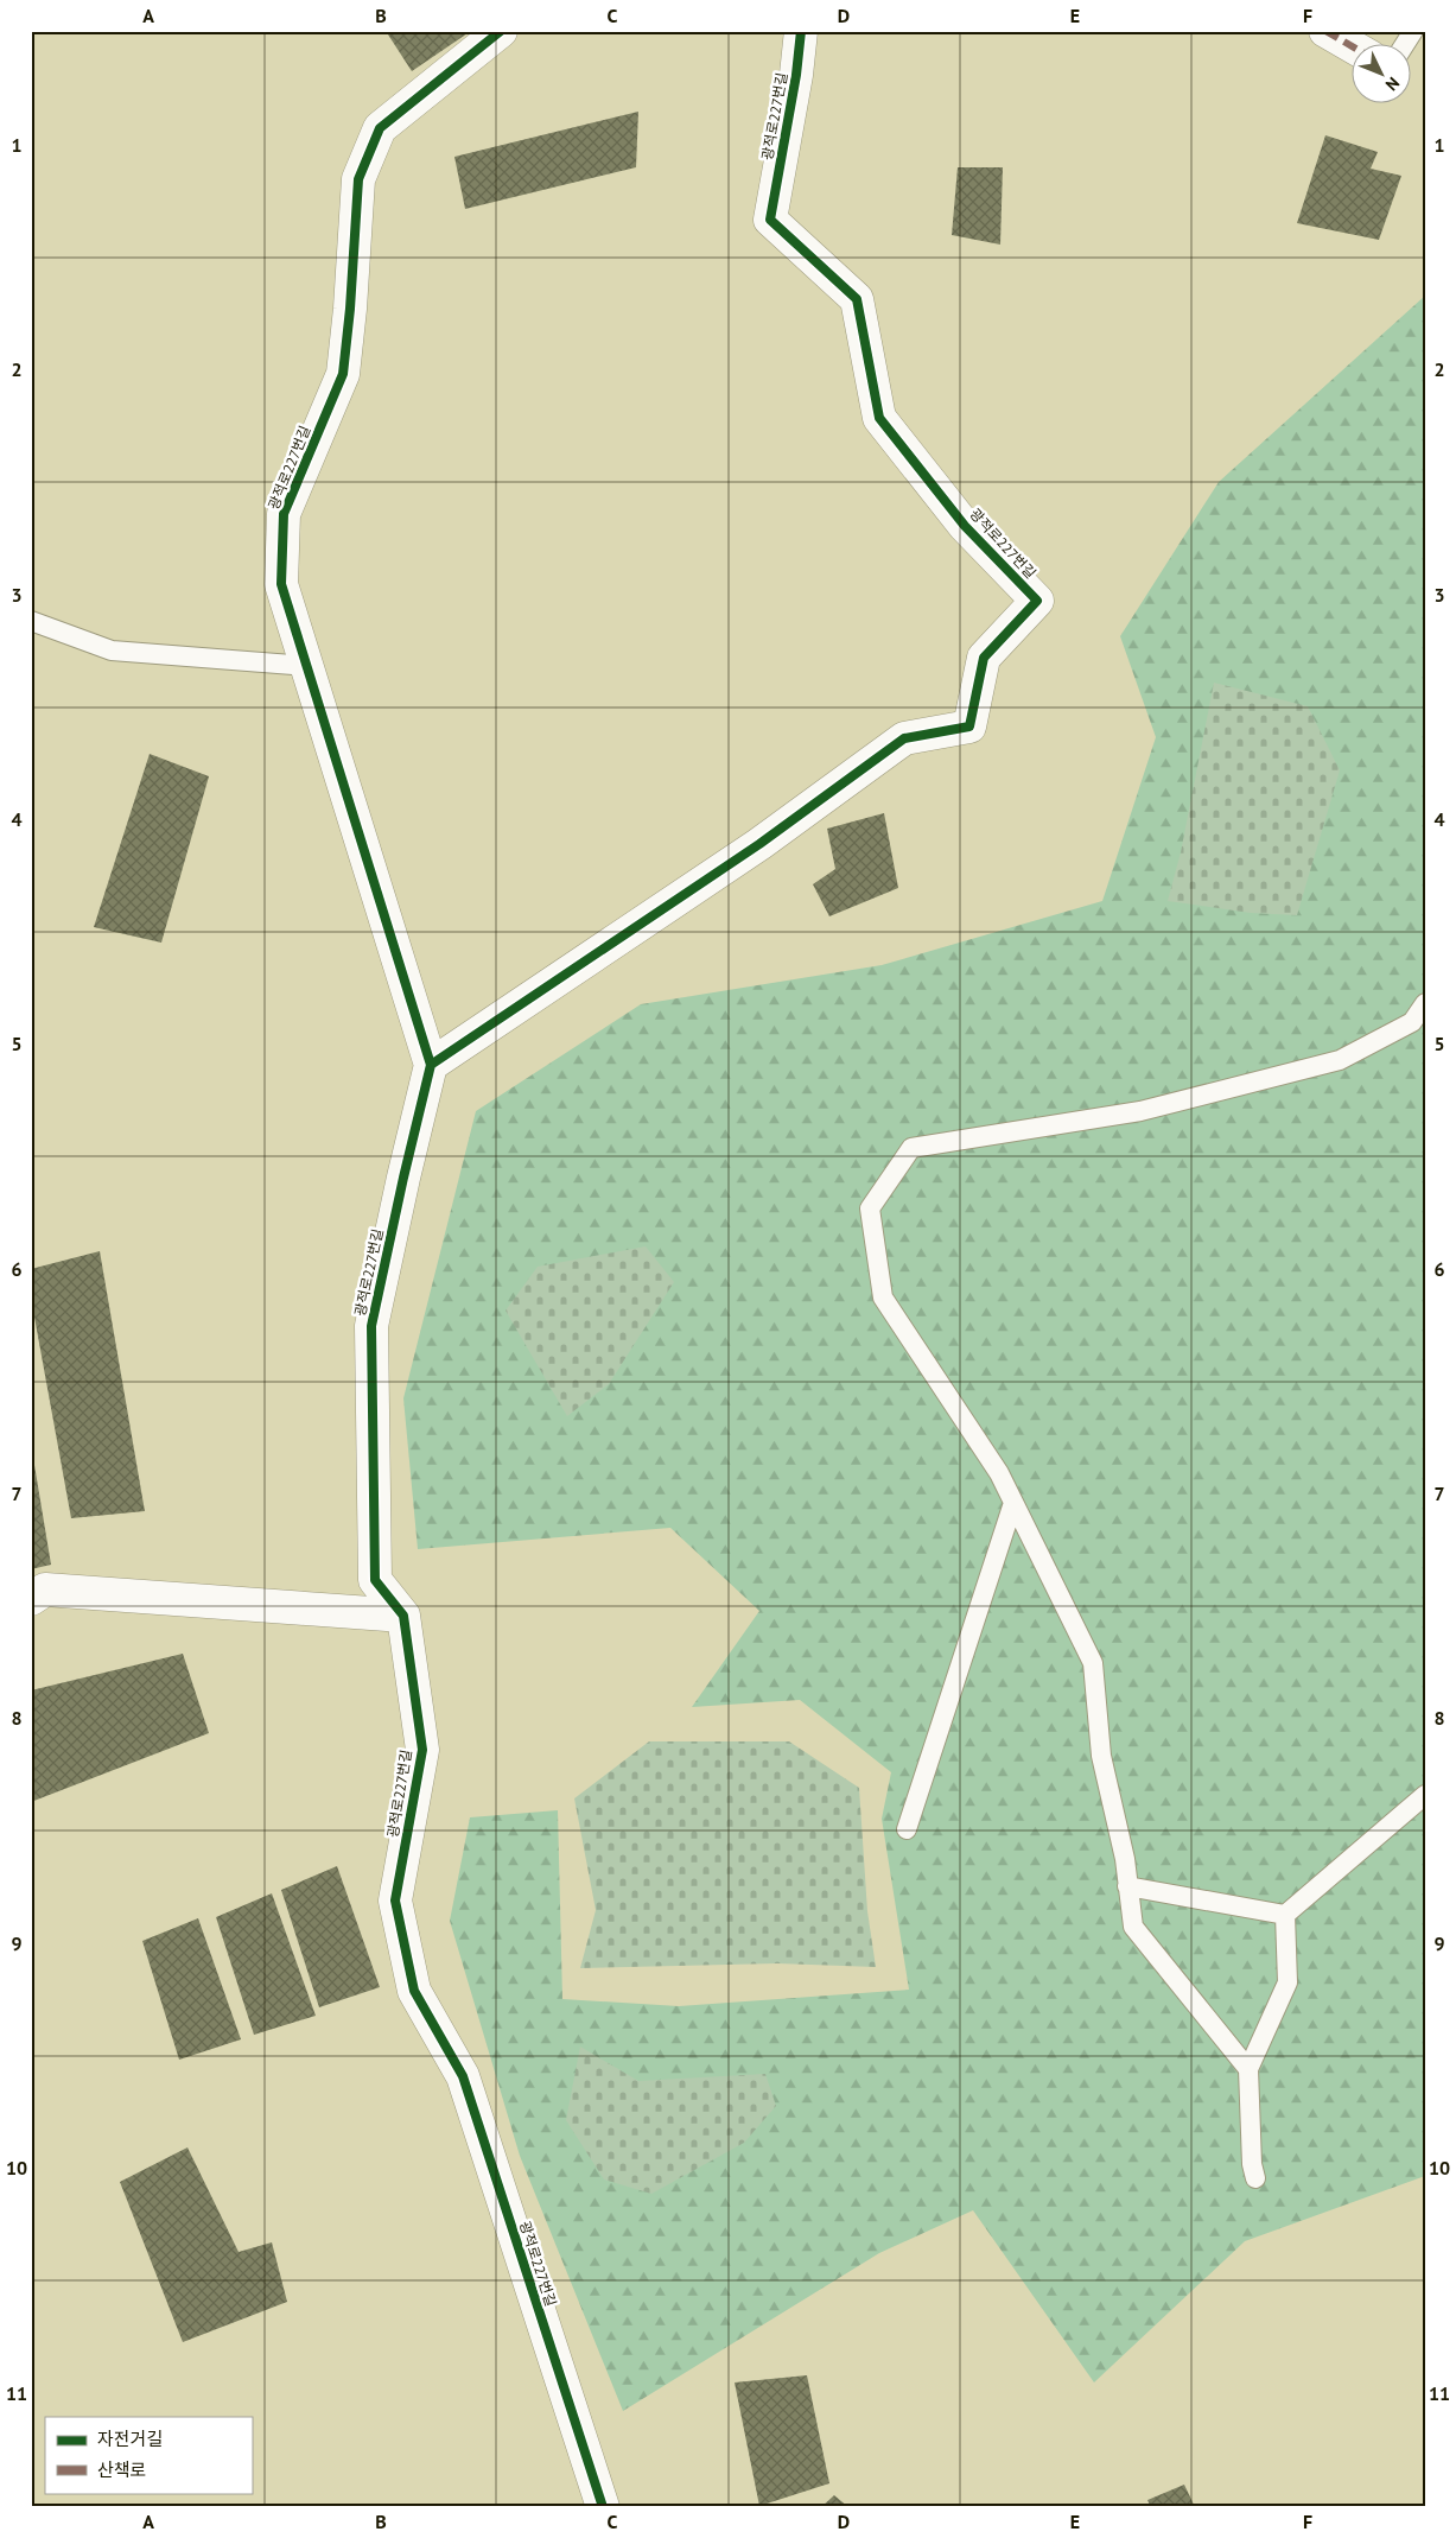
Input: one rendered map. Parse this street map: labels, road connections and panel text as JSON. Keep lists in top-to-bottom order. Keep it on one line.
{"streets":{"street":["광적로227번길"]},"legend":["자전거길","산책로"],"north":"bottom right","grid":{"columns":["A","B","C","D","E","F"],"rows":["1","2","3","4","5","6","7","8","9","10","11"]}}
